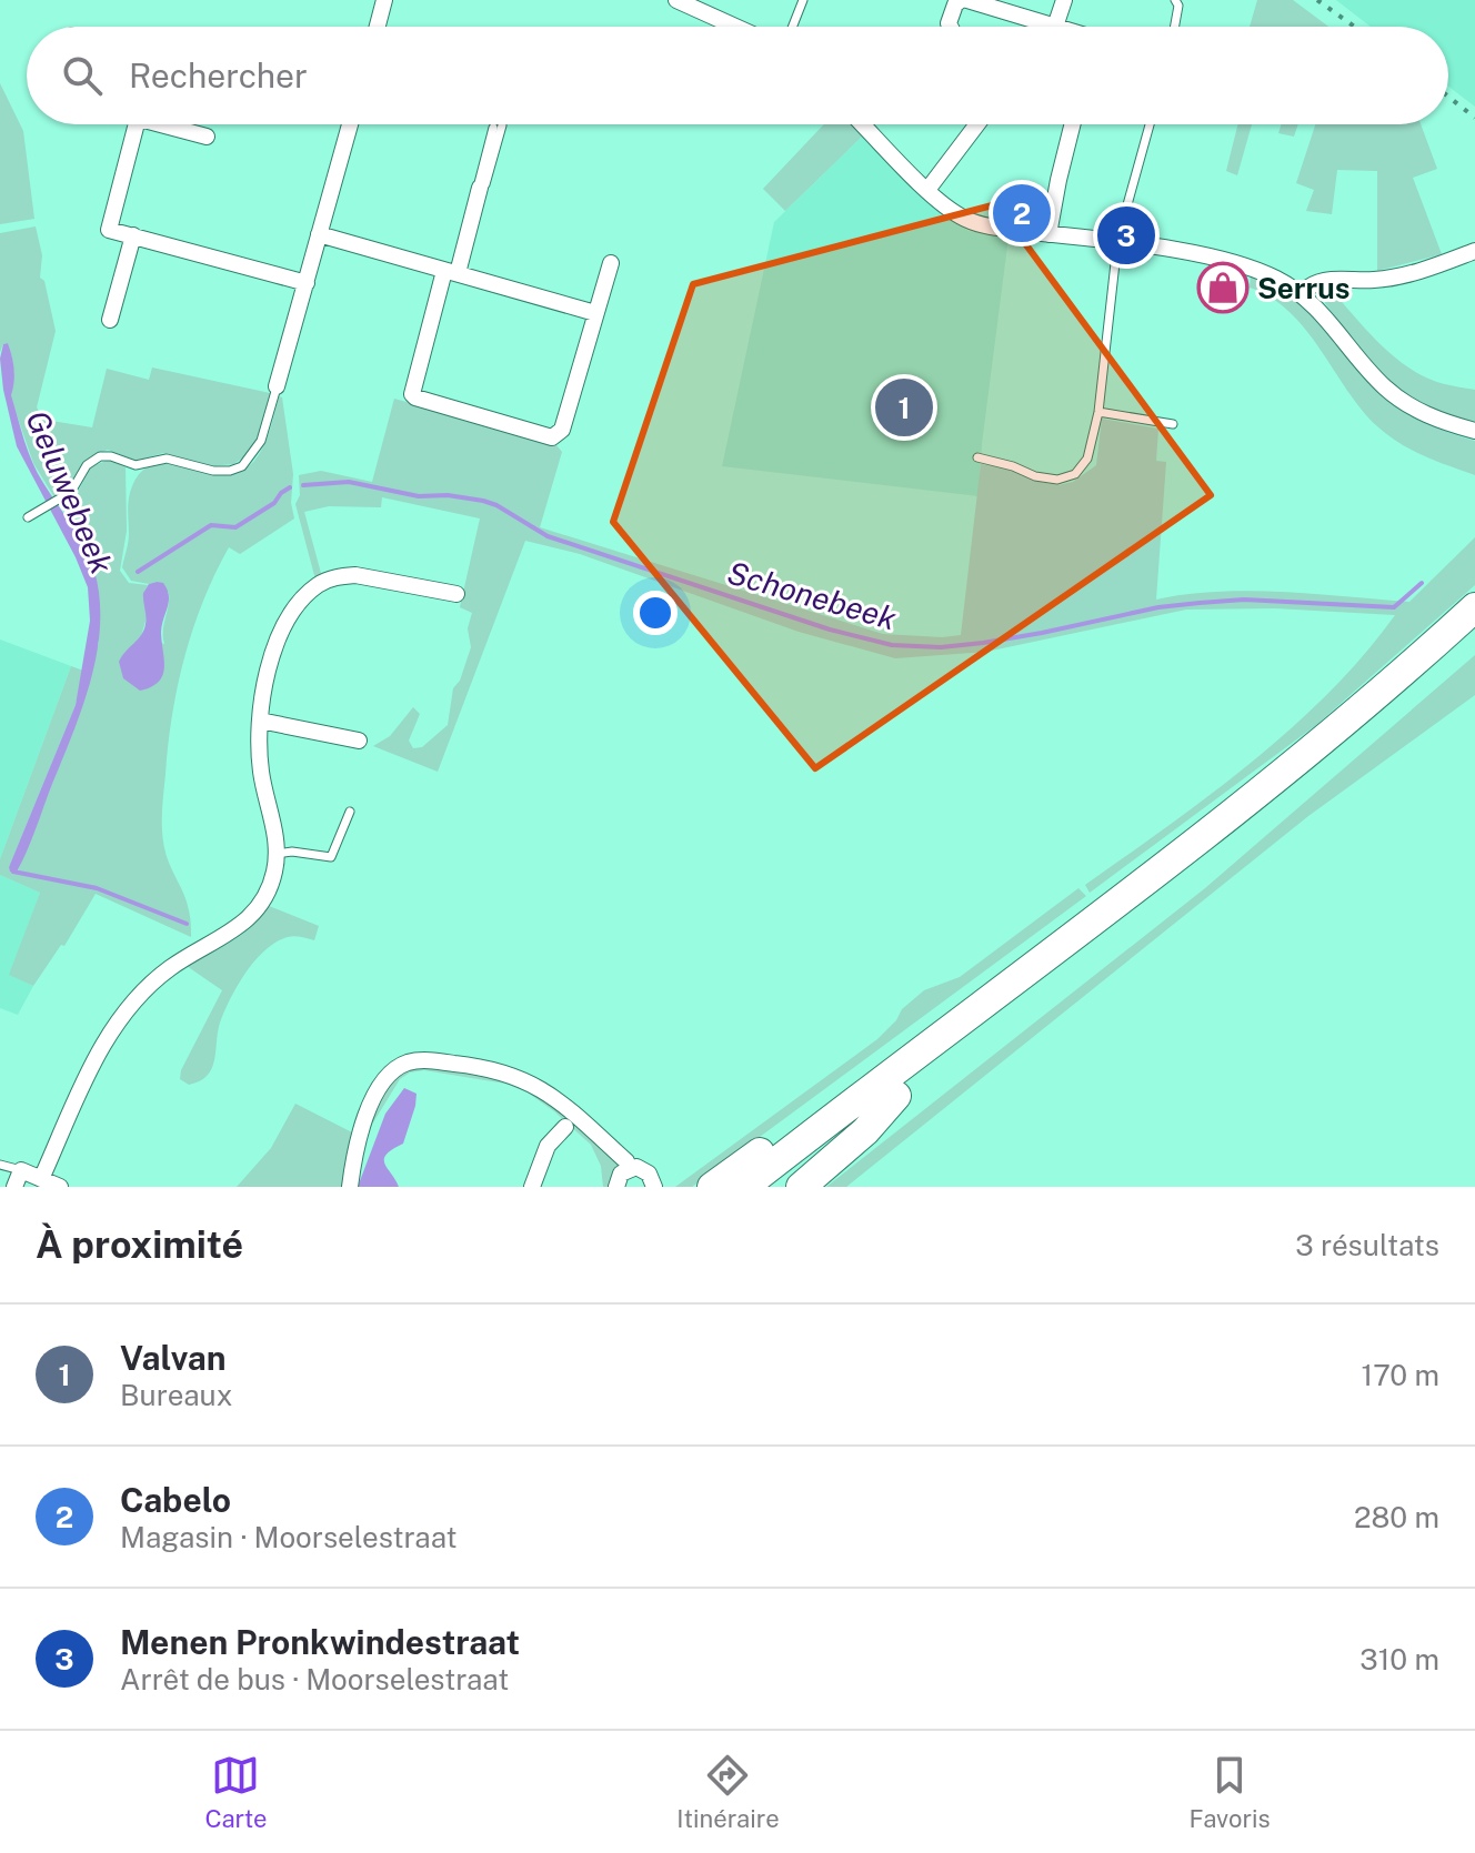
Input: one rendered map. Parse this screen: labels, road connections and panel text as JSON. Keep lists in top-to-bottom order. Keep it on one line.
{"water":["Geluwebeek","Schonebeek"],"places":{"shop":["Serrus"]},"page":{"search":"Rechercher","pins":["2","3","1"],"heading":["À proximité","3 résultats"],"list":[{"mark":"1","name":"Valvan","note":"Bureaux","value":"170 m"},{"mark":"2","name":"Cabelo","note":"Magasin · Moorselestraat","value":"280 m"},{"mark":"3","name":"Menen Pronkwindestraat","note":"Arrêt de bus · Moorselestraat","value":"310 m"}],"nav":["Carte","Itinéraire","Favoris"]}}
